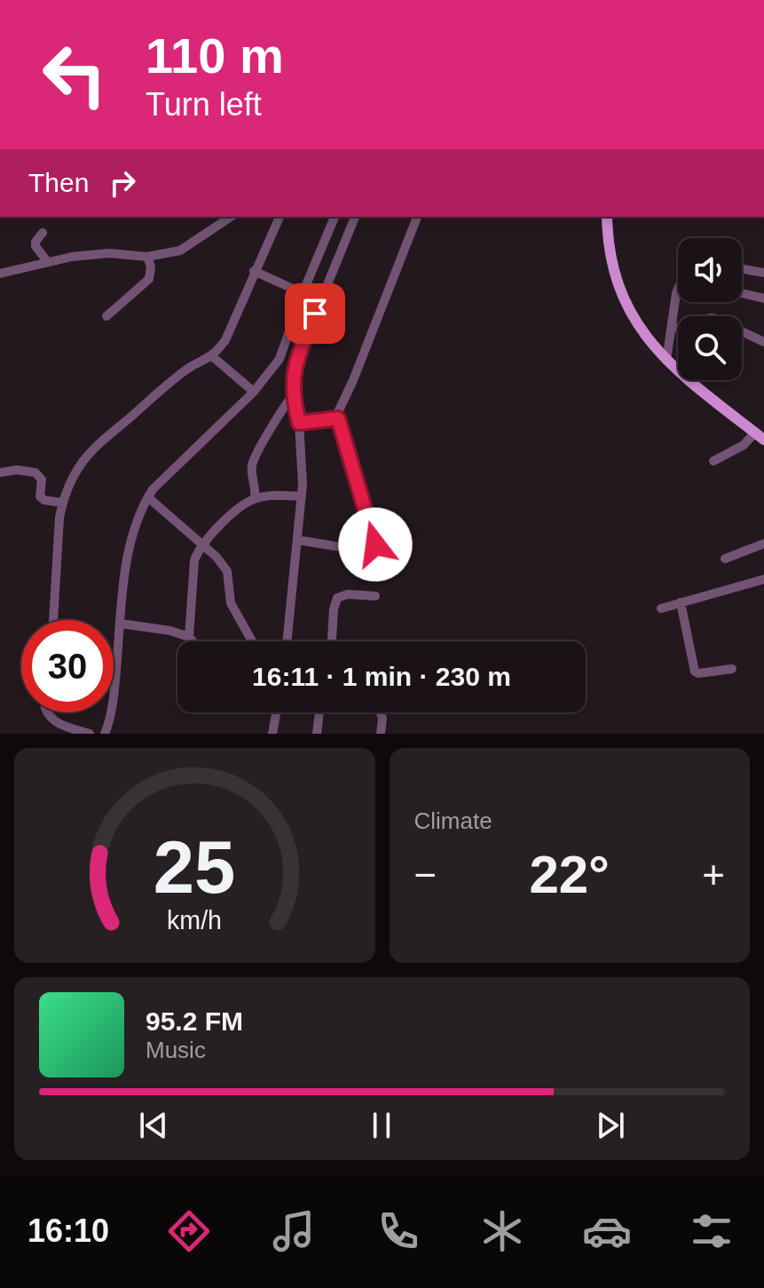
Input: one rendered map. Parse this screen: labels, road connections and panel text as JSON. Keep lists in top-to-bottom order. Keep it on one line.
{"page":{"turn":["110 m","Turn left"],"then":"Then","limit":"30","trip":"16:11 · 1 min · 230 m","tile":"Climate","heat":["−","22°","+"],"song":["95.2 FM","Music"],"tabs":"16:10","gauge":["25","km/h"]}}
